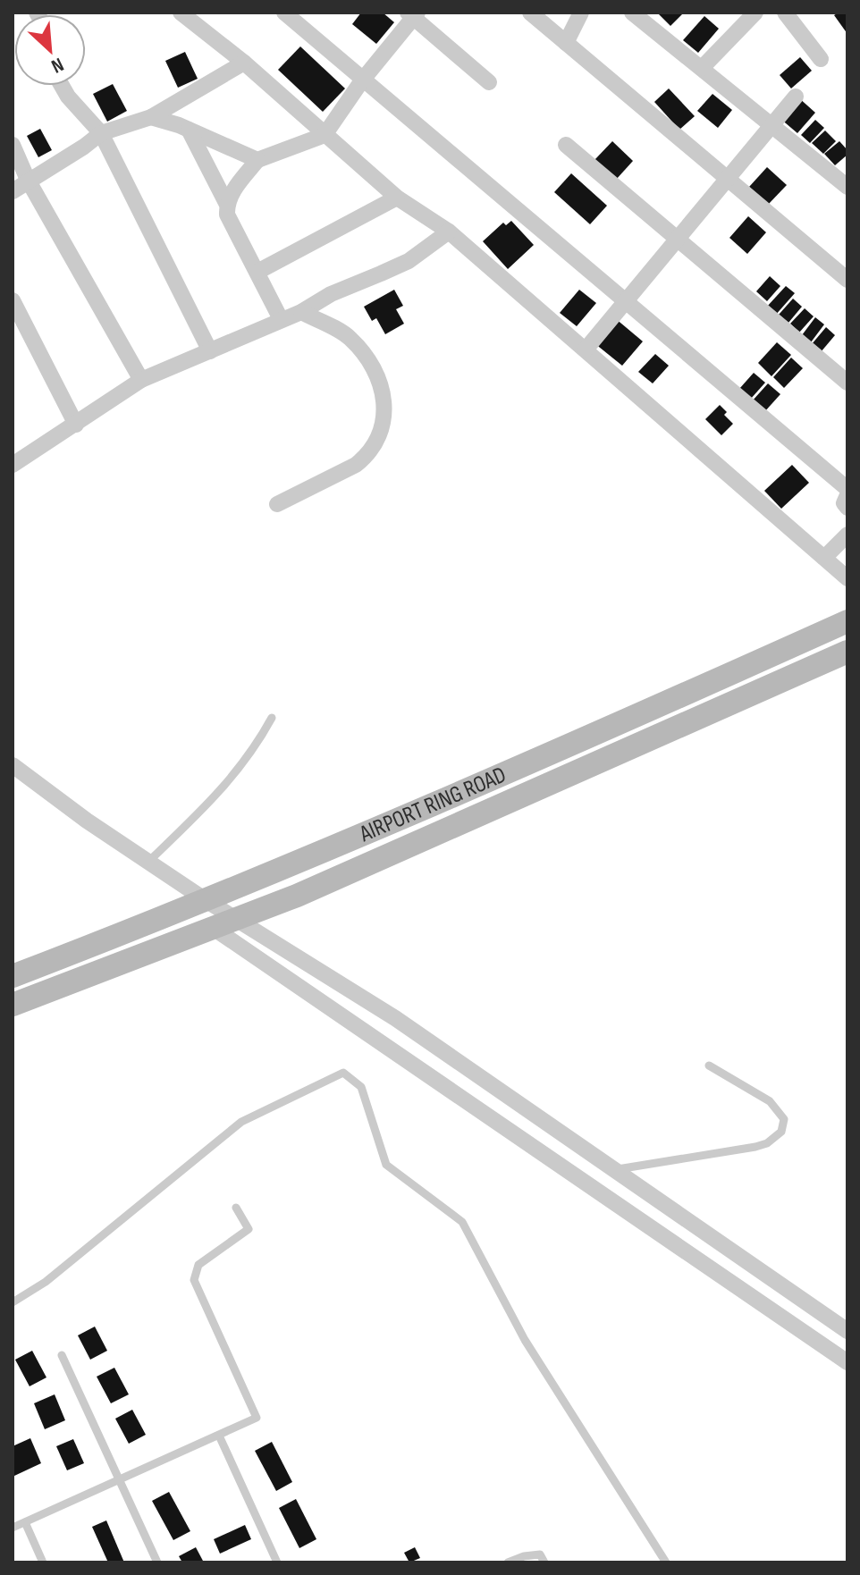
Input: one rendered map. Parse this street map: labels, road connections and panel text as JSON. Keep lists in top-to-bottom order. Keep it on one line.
{"streets":{"main road":["AIRPORT RING ROAD"]},"north":"bottom right"}
